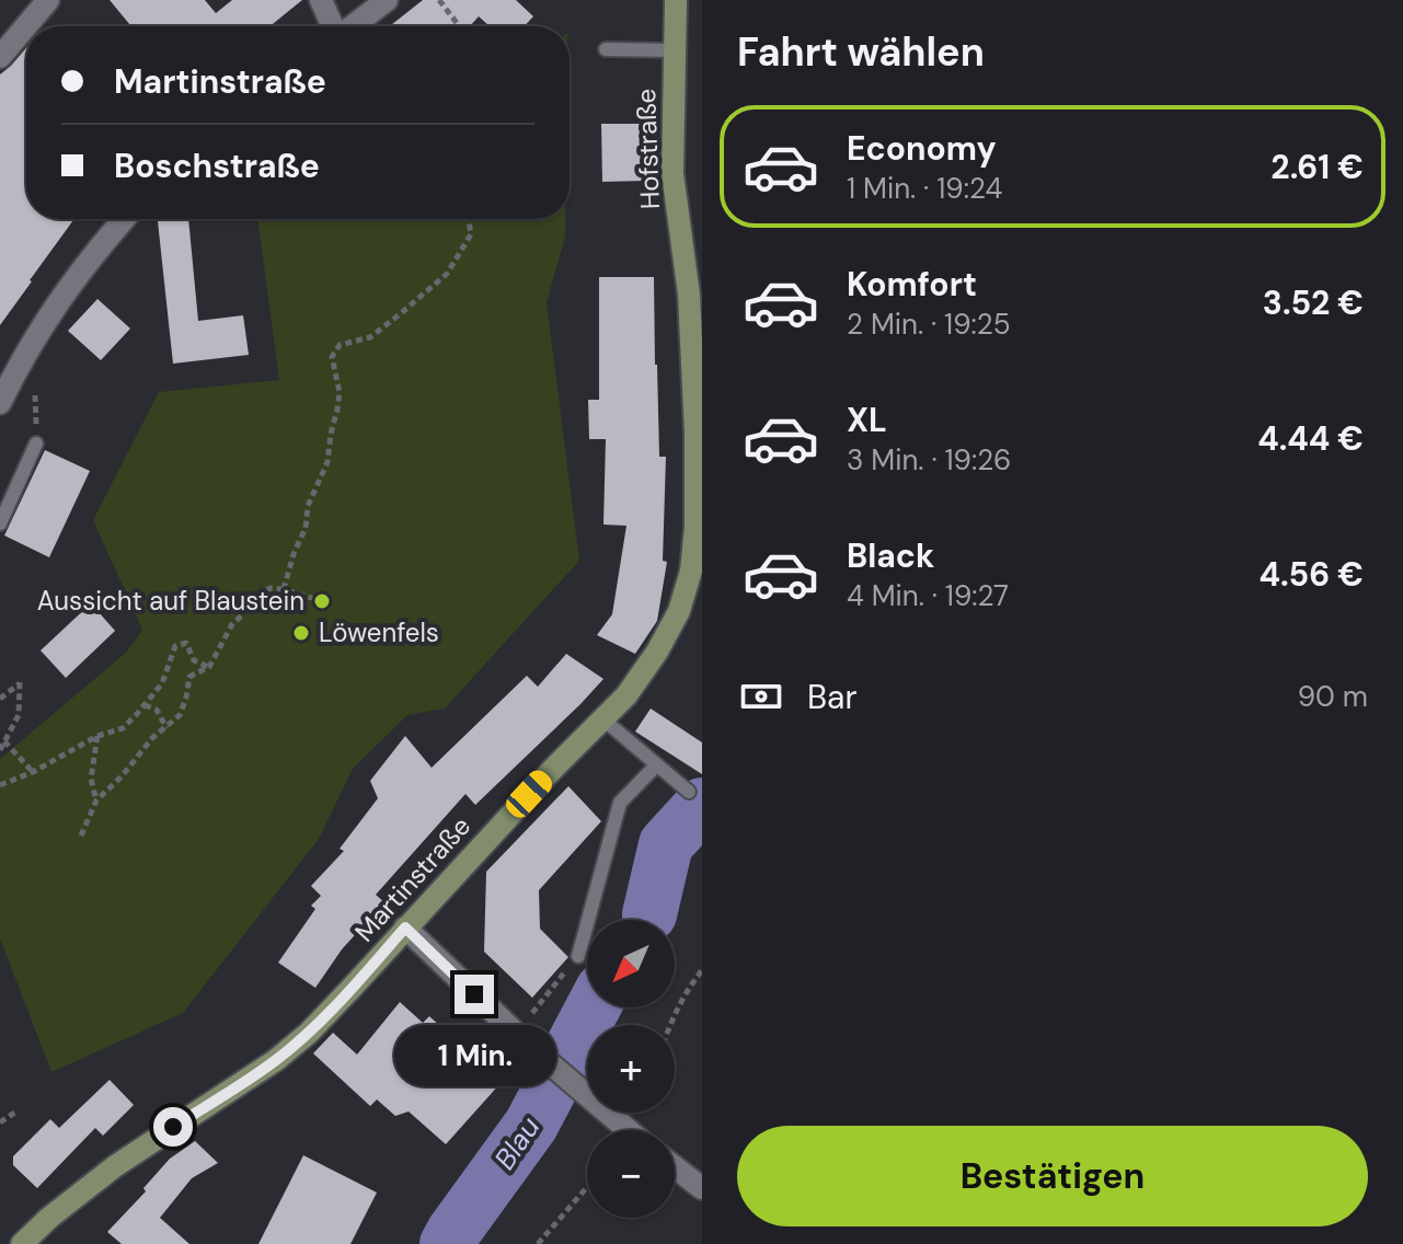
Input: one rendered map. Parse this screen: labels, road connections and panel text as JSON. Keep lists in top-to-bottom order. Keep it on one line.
{"streets":{"street":["Hofstraße","Martinstraße"]},"crossings":[["Hofstraße","Martinstraße"]],"water":["Blau"],"places":["Aussicht auf Blaustein","Löwenfels"],"north":"bottom left","page":{"heading":"Fahrt wählen","banner":["Martinstraße","Boschstraße"],"list":[{"name":"Economy","note":"1 Min. · 19:24","value":"2.61 €"},{"name":"Komfort","note":"2 Min. · 19:25","value":"3.52 €"},{"name":"XL","note":"3 Min. · 19:26","value":"4.44 €"},{"name":"Black","note":"4 Min. · 19:27","value":"4.56 €"}],"pay":["Bar","90 m"],"map_buttons":["+","−"],"bubble":"1 Min.","buttons":"Bestätigen"}}
